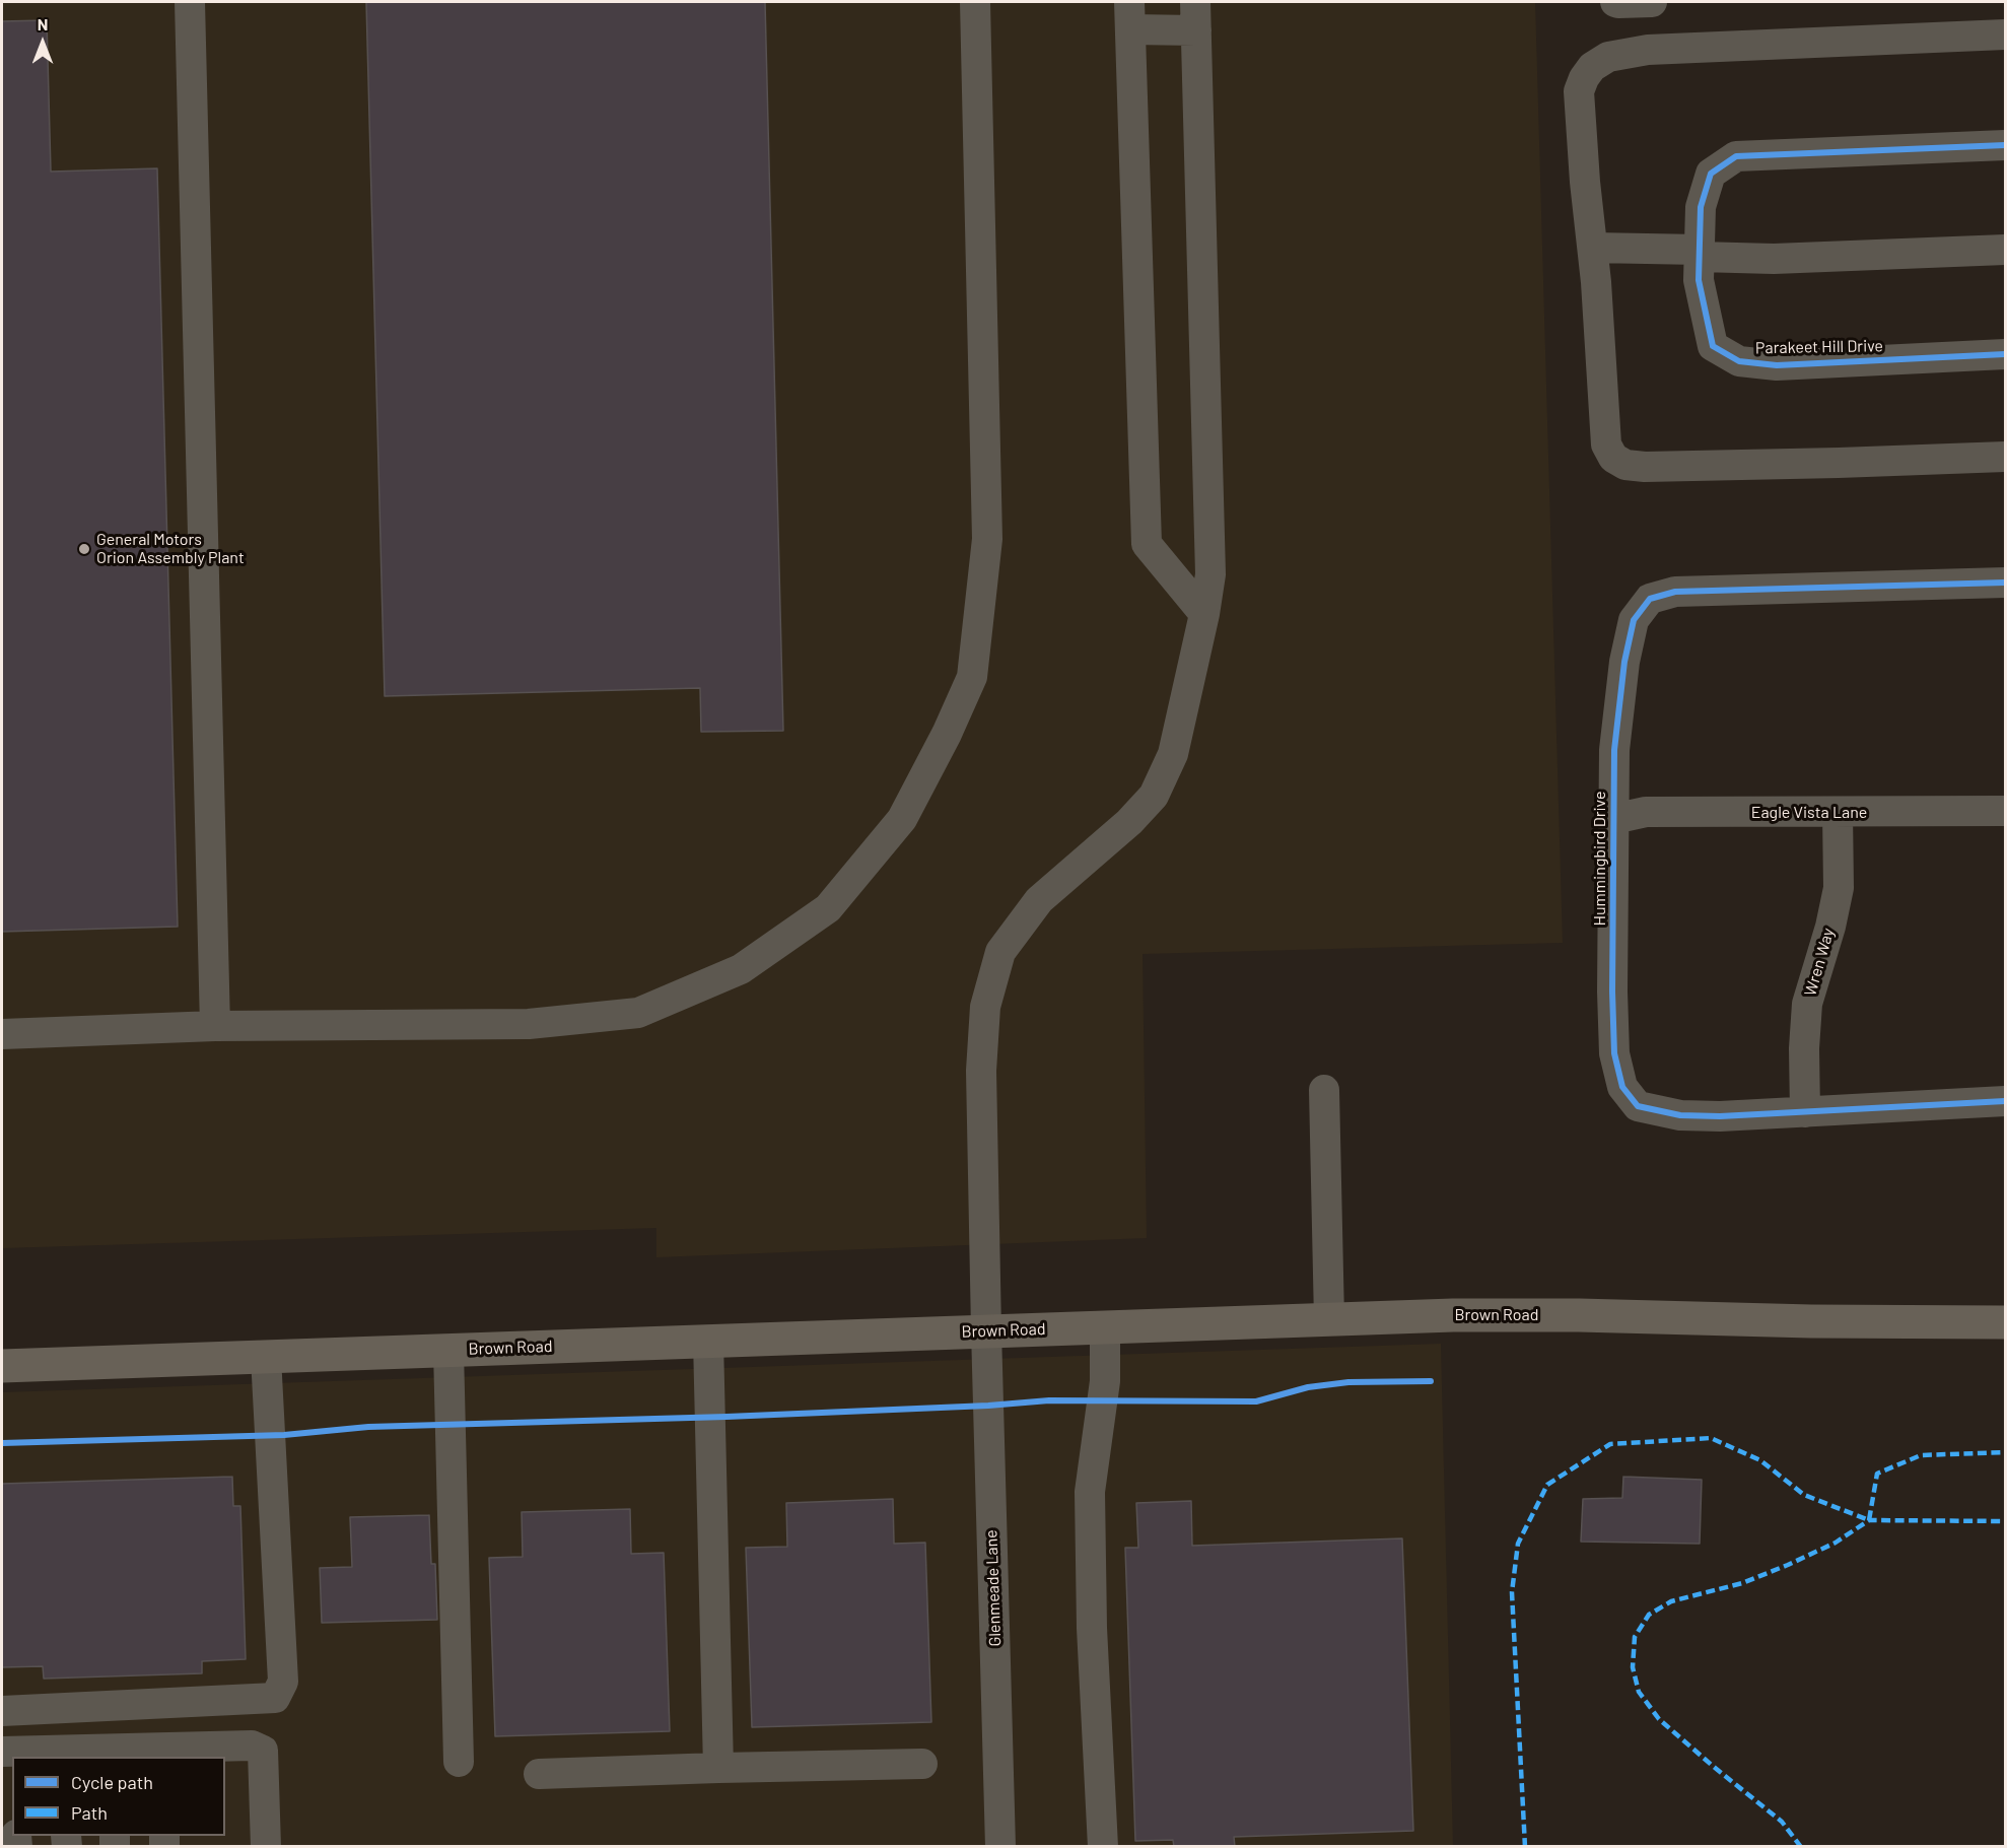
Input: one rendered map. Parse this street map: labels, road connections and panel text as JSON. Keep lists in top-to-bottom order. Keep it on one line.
{"streets":{"main road":["Brown Road"],"street":["Parakeet Hill Drive","Eagle Vista Lane","Hummingbird Drive","Wren Way","Glenmeade Lane"]},"crossings":[["Eagle Vista Lane","Hummingbird Drive"],["Eagle Vista Lane","Wren Way"],["Hummingbird Drive","Wren Way"],["Brown Road","Glenmeade Lane"]],"places":["General Motors Orion Assembly Plant"],"legend":["Cycle path","Path"],"north":"top"}
